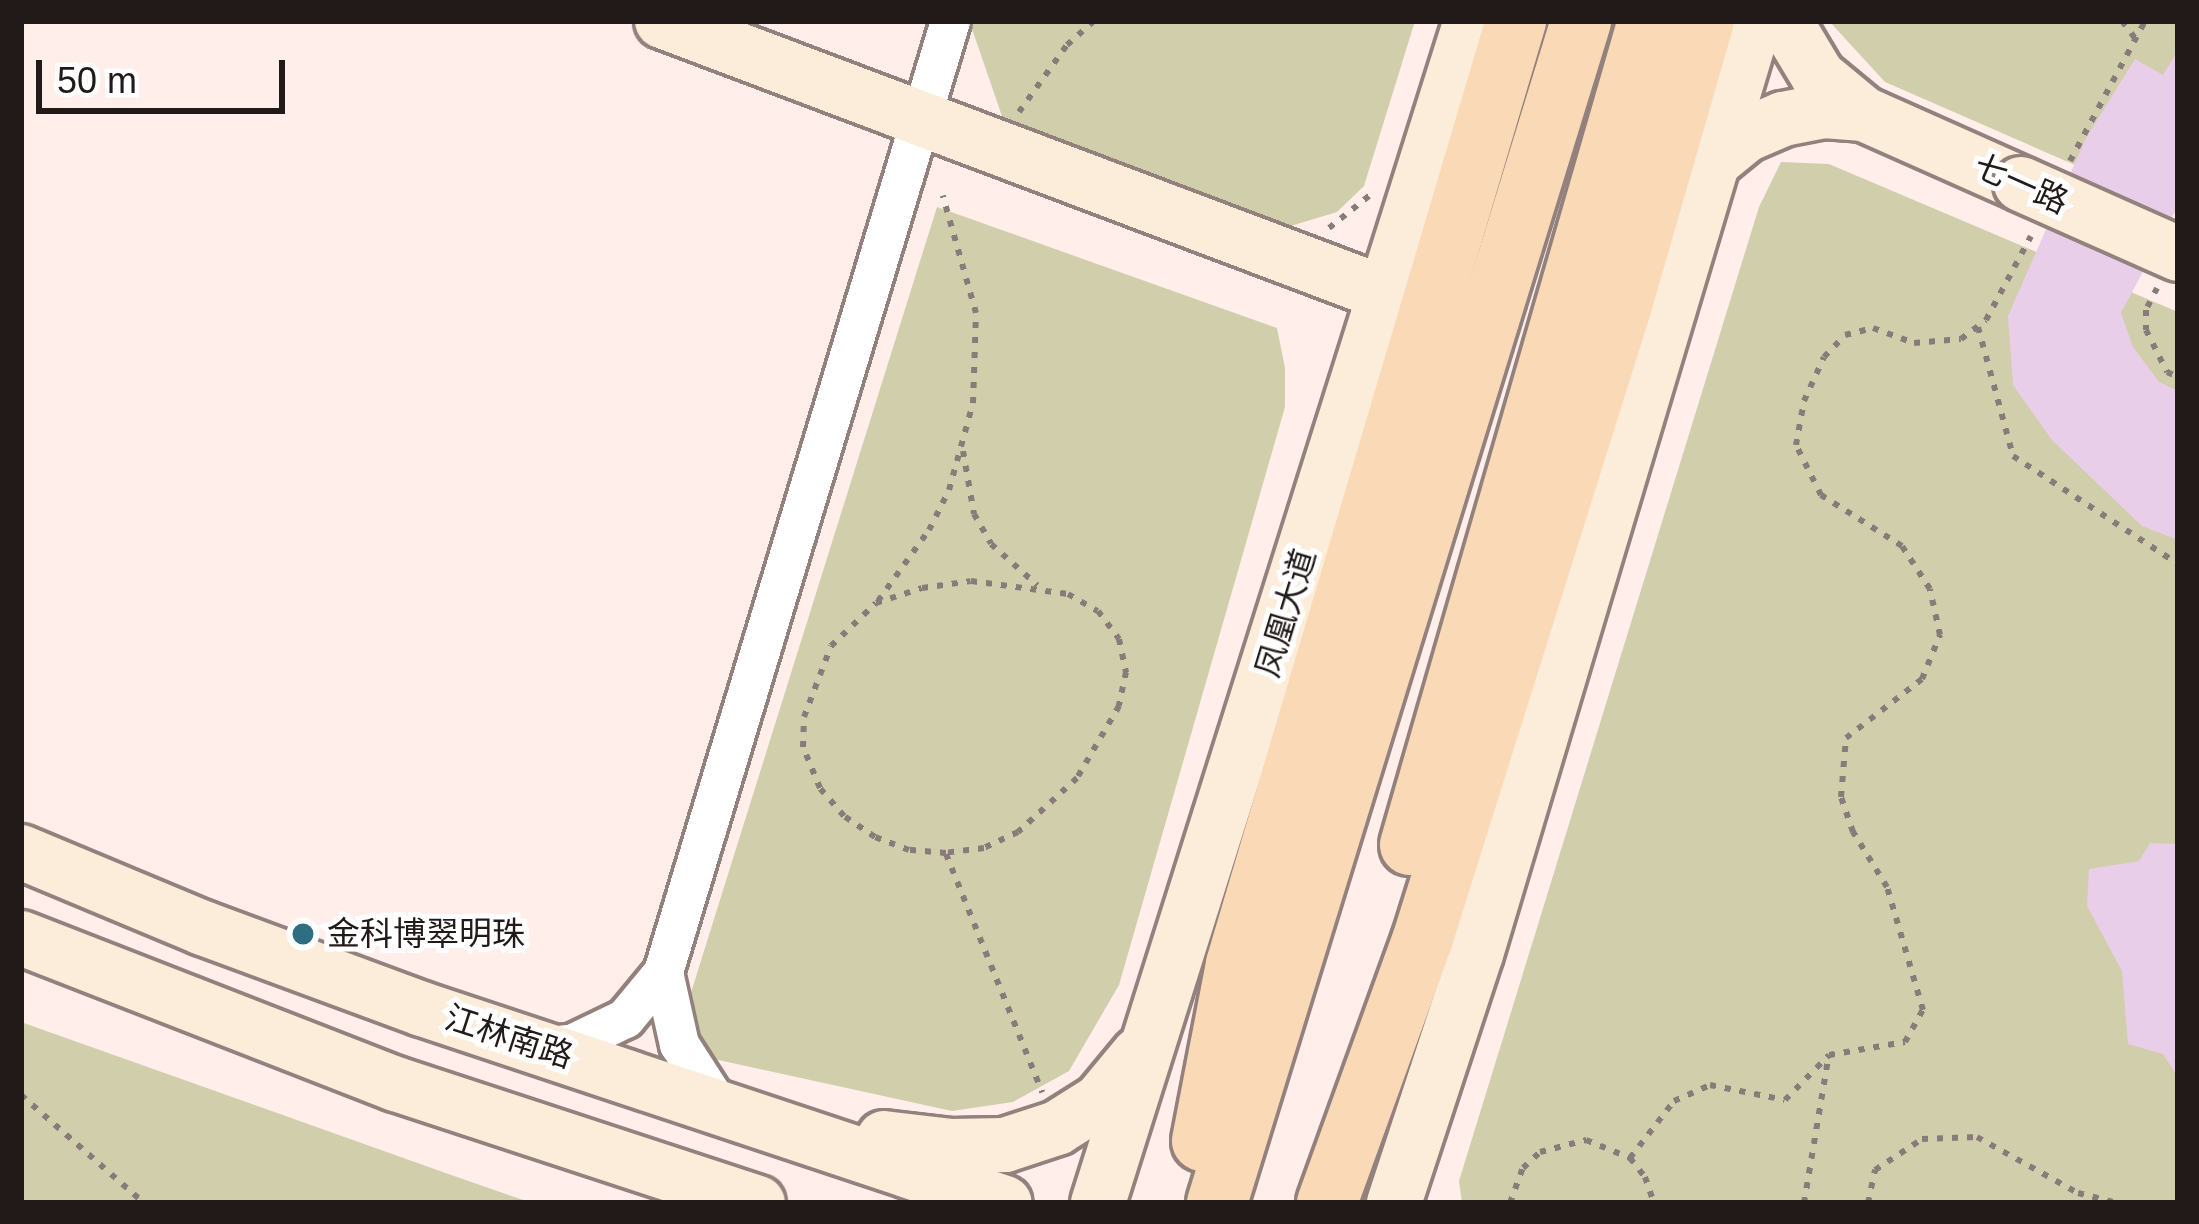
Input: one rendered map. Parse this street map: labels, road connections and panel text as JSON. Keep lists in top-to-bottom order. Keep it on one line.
{"streets":{"main road":["七一路","凤凰大道","江林南路"]},"places":["金科博翠明珠"],"scale_bar":"50 m"}
